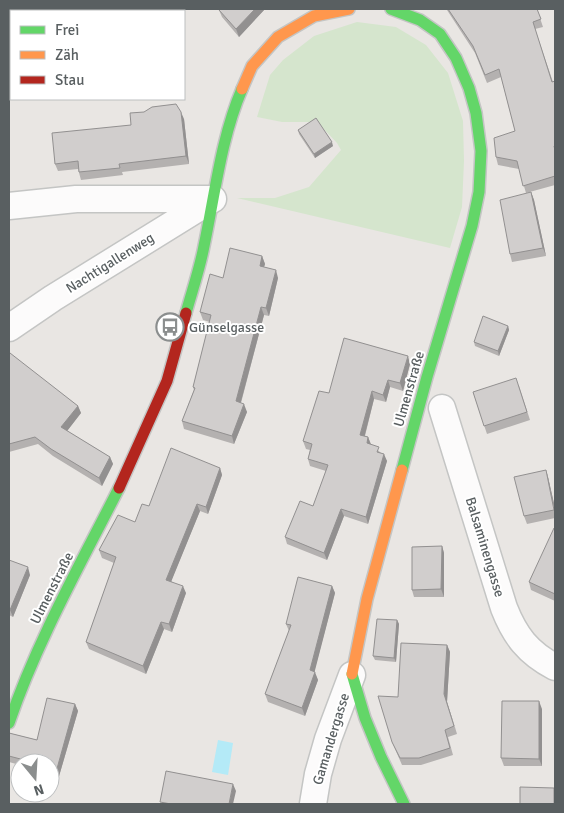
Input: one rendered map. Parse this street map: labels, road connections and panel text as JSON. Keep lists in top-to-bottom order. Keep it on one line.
{"streets":{"street":["Nachtigallenweg","Ulmenstraße","Balsaminengasse","Gamandergasse"]},"crossings":[["Nachtigallenweg","Ulmenstraße"],["Ulmenstraße","Gamandergasse"]],"places":{"bus stop":["Günselgasse"]},"legend":["Frei","Zäh","Stau"],"north":"bottom"}
